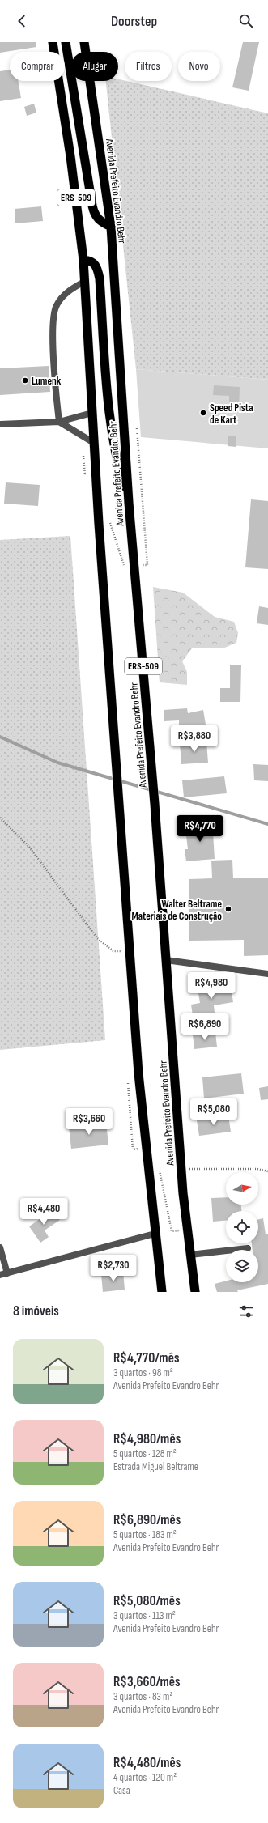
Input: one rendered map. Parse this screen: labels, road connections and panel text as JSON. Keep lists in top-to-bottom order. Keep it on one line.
{"streets":{"highway":["Avenida Prefeito Evandro Behr","ERS-509"]},"places":["Lumenk","Speed Pista de Kart","Walter Beltrame Materiais de Construção"],"north":"right","page":{"header":"Doorstep","chip":["Comprar","Alugar","Filtros","Novo"],"price":["R$3,880","R$4,770","R$4,980","R$6,890","R$5,080","R$3,660","R$4,480","R$2,730"],"heading":"8 imóveis","list":[{"name":"R$4,770/mês","note":"3 quartos · 98 m² · Avenida Prefeito Evandro Behr"},{"name":"R$4,980/mês","note":"5 quartos · 128 m² · Estrada Miguel Beltrame"},{"name":"R$6,890/mês","note":"5 quartos · 183 m² · Avenida Prefeito Evandro Behr"},{"name":"R$5,080/mês","note":"3 quartos · 113 m² · Avenida Prefeito Evandro Behr"},{"name":"R$3,660/mês","note":"3 quartos · 83 m² · Avenida Prefeito Evandro Behr"},{"name":"R$4,480/mês","note":"4 quartos · 120 m² · Casa"}]}}
